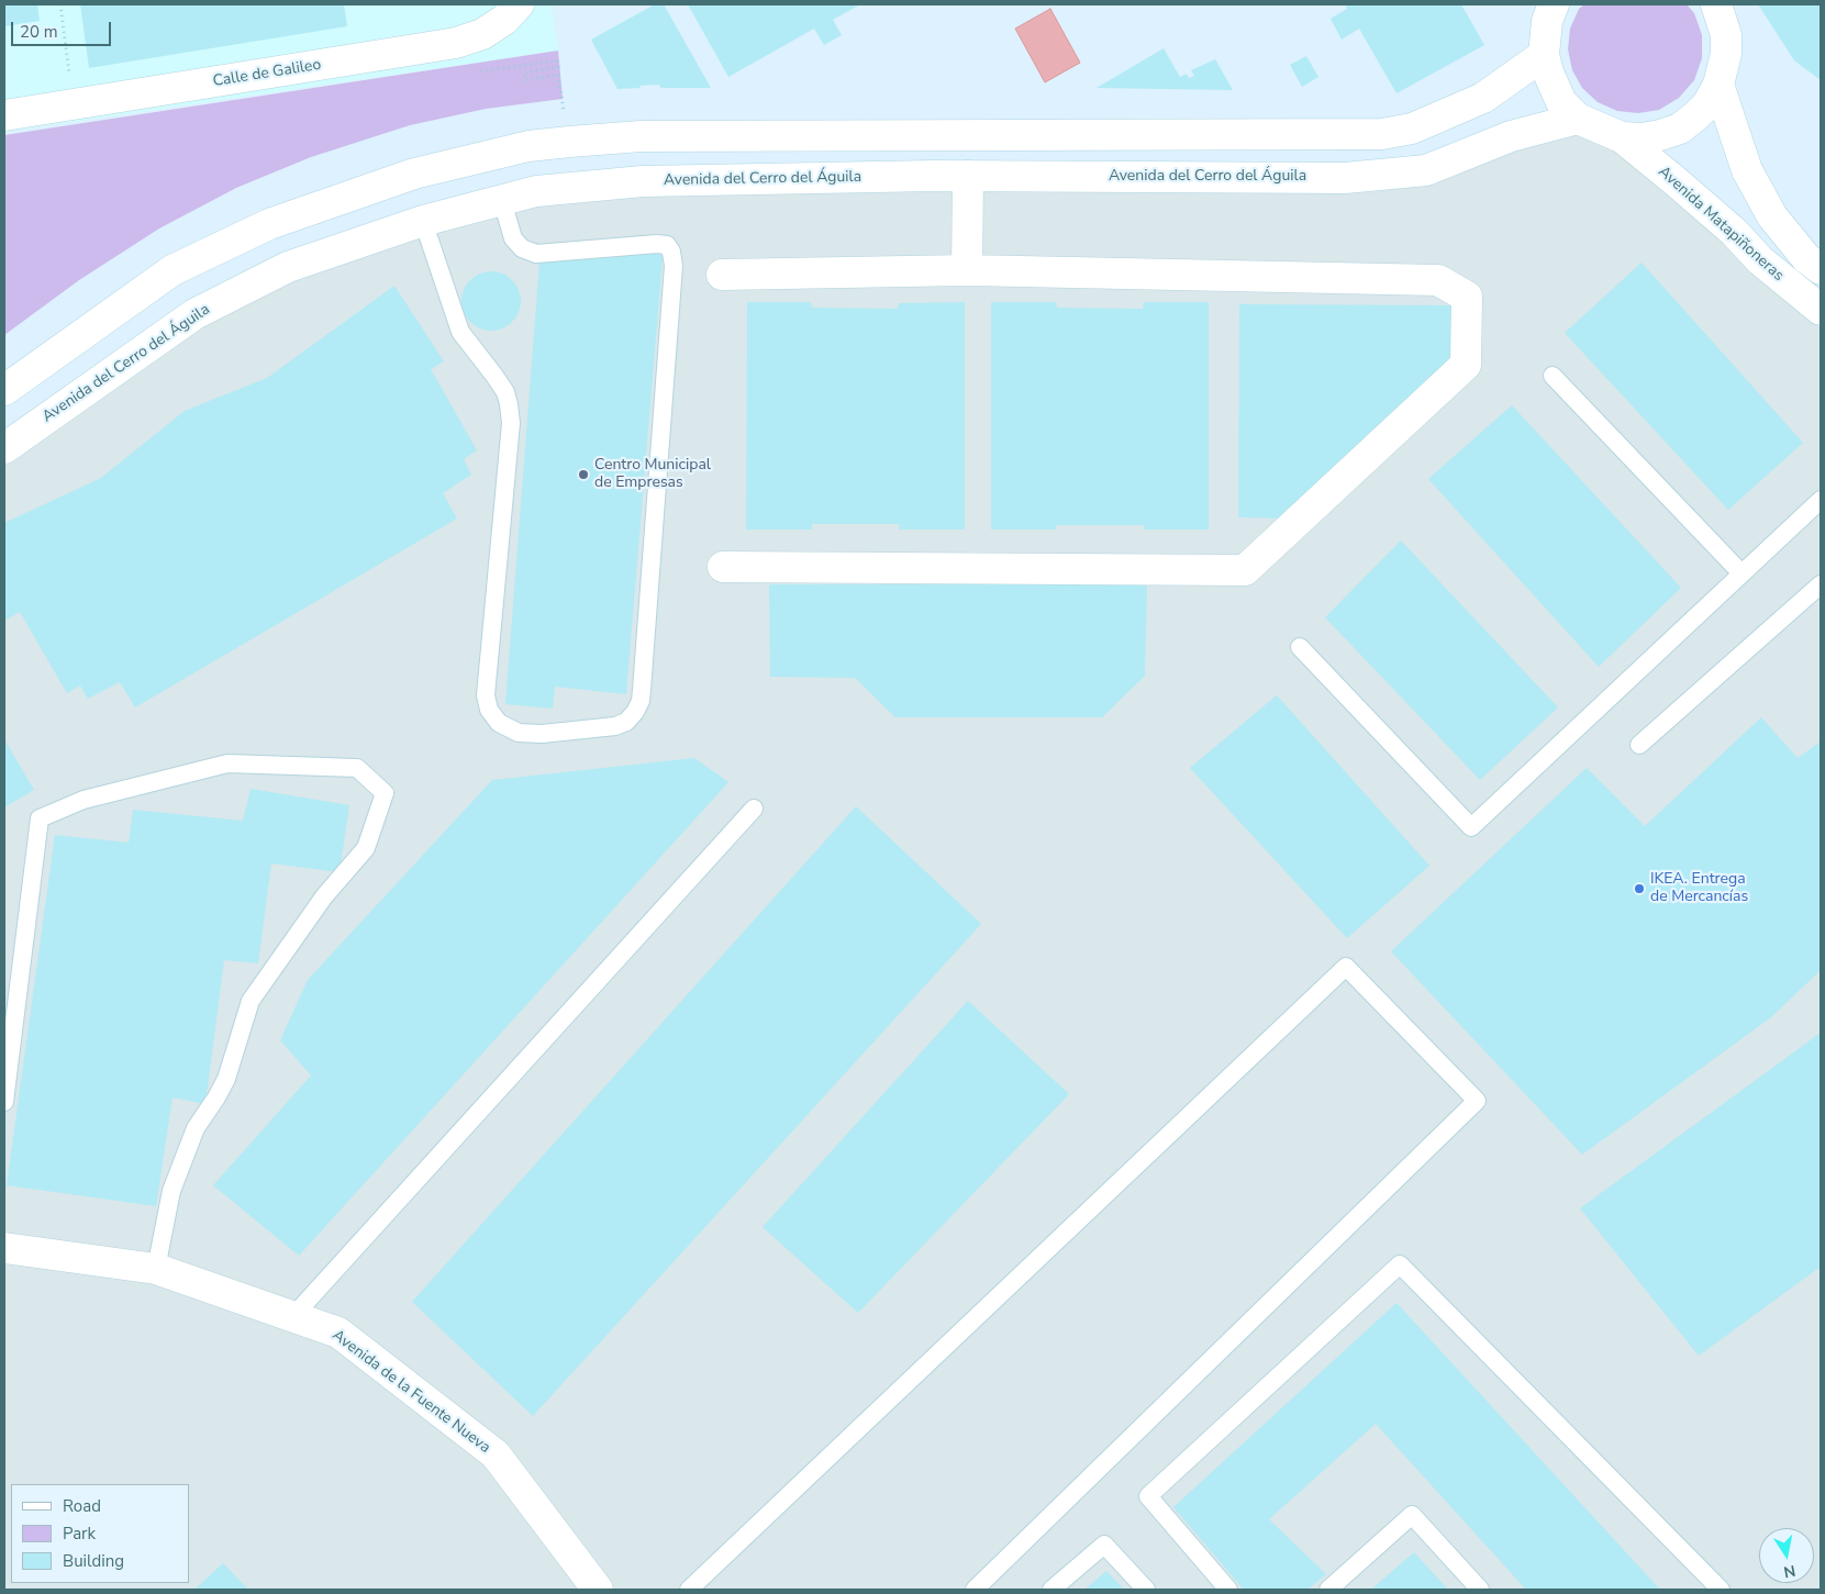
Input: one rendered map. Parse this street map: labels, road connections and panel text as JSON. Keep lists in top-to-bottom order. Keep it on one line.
{"streets":{"main road":["Calle de Galileo","Avenida del Cerro del Águila","Avenida Matapiñoneras","Avenida de la Fuente Nueva"]},"places":["Centro Municipal de Empresas","IKEA. Entrega de Mercancías"],"legend":["Road","Park","Building"],"scale_bar":"20 m","north":"bottom"}
